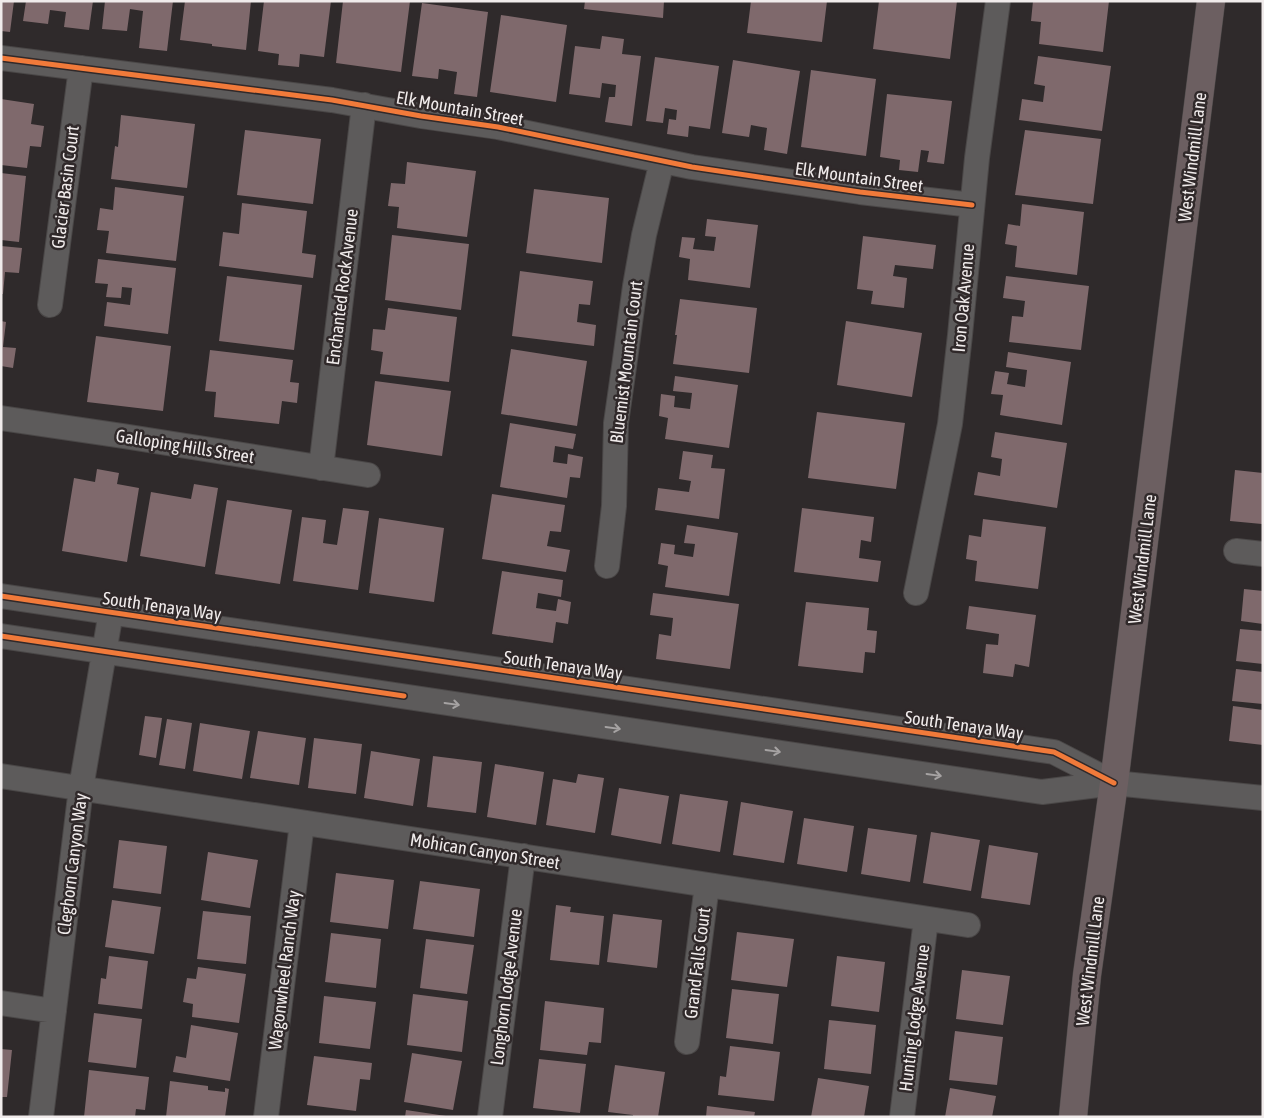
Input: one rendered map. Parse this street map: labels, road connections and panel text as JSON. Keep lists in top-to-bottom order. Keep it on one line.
{"streets":{"main road":["West Windmill Lane"],"street":["Elk Mountain Street","Glacier Basin Court","Enchanted Rock Avenue","Iron Oak Avenue","Bluemist Mountain Court","Galloping Hills Street","South Tenaya Way","Mohican Canyon Street","Cleghorn Canyon Way","Grand Falls Court","Wagonwheel Ranch Way","Longhorn Lodge Avenue","Hunting Lodge Avenue"]},"crossings":[["Elk Mountain Street","Glacier Basin Court"],["Elk Mountain Street","Enchanted Rock Avenue"],["Elk Mountain Street","Iron Oak Avenue"],["Elk Mountain Street","Bluemist Mountain Court"],["West Windmill Lane","South Tenaya Way"],["Enchanted Rock Avenue","Galloping Hills Street"],["South Tenaya Way","Cleghorn Canyon Way"],["Mohican Canyon Street","Cleghorn Canyon Way"],["Mohican Canyon Street","Grand Falls Court"],["Mohican Canyon Street","Wagonwheel Ranch Way"],["Mohican Canyon Street","Longhorn Lodge Avenue"],["Mohican Canyon Street","Hunting Lodge Avenue"]]}
